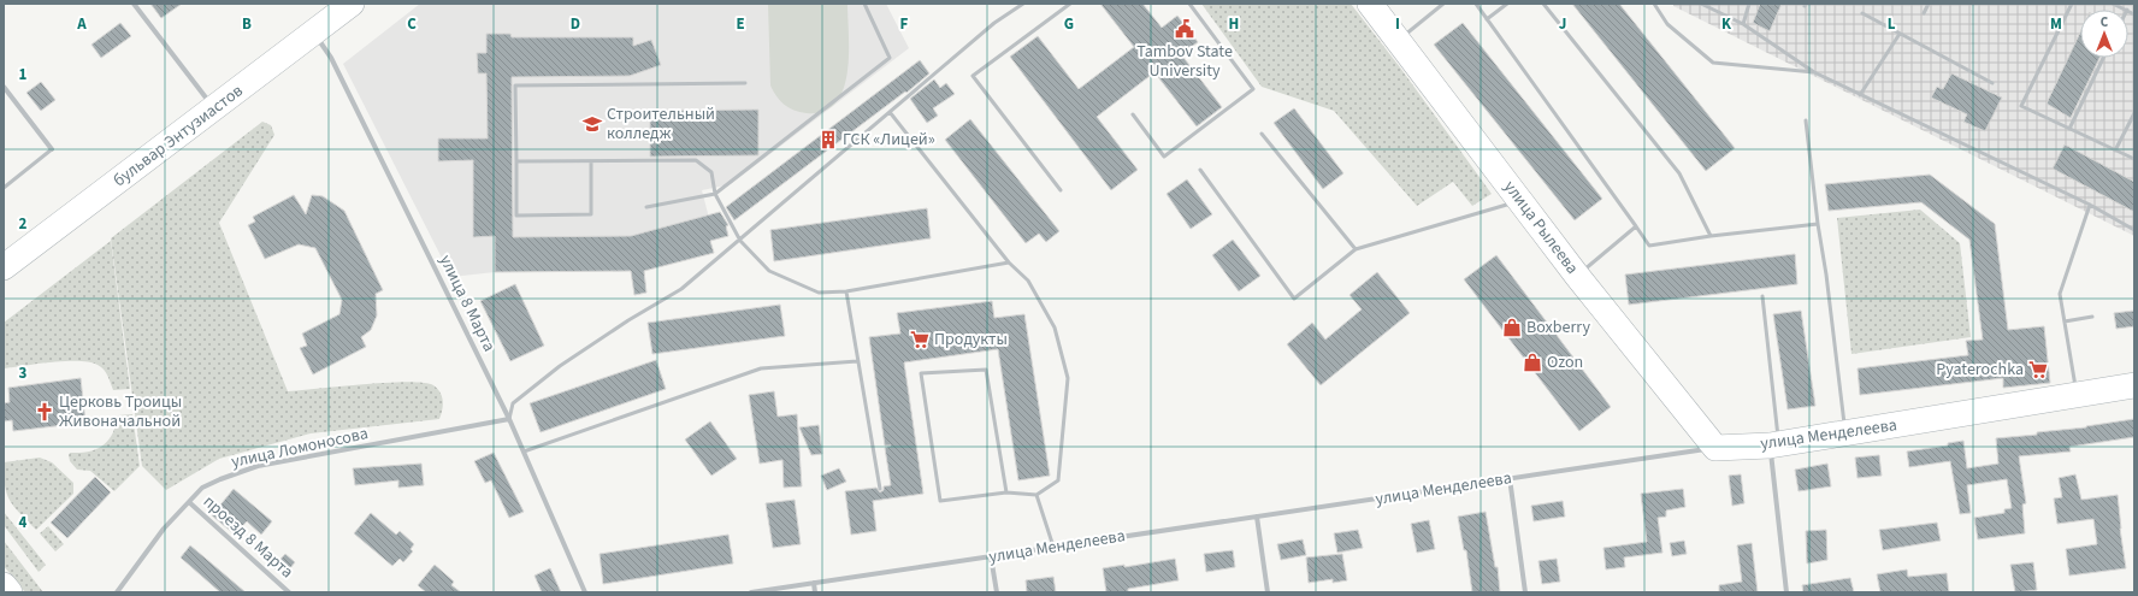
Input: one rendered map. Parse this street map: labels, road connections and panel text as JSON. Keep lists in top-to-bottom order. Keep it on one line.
{"streets":{"street":["бульвар Энтузиастов","улица Рылеева","улица 8 Марта","улица Менделеева","улица Ломоносова","проезд 8 Марта"]},"crossings":[["бульвар Энтузиастов","улица 8 Марта"],["улица Рылеева","улица Менделеева"],["улица 8 Марта","улица Ломоносова"],["улица Ломоносова","проезд 8 Марта"]],"places":{"public building":["Tambov State University"],"school or university":["Строительный колледж"],"building":["ГСК «Лицей»"],"shop":["Boxberry","Ozon"],"supermarket":["Продукты","Pyaterochka"],"church":["Церковь Троицы Живоначальной"]},"north":"top","grid":{"columns":["A","B","C","D","E","F","G","H","I","J","K","L","M"],"rows":["1","2","3","4"]}}
